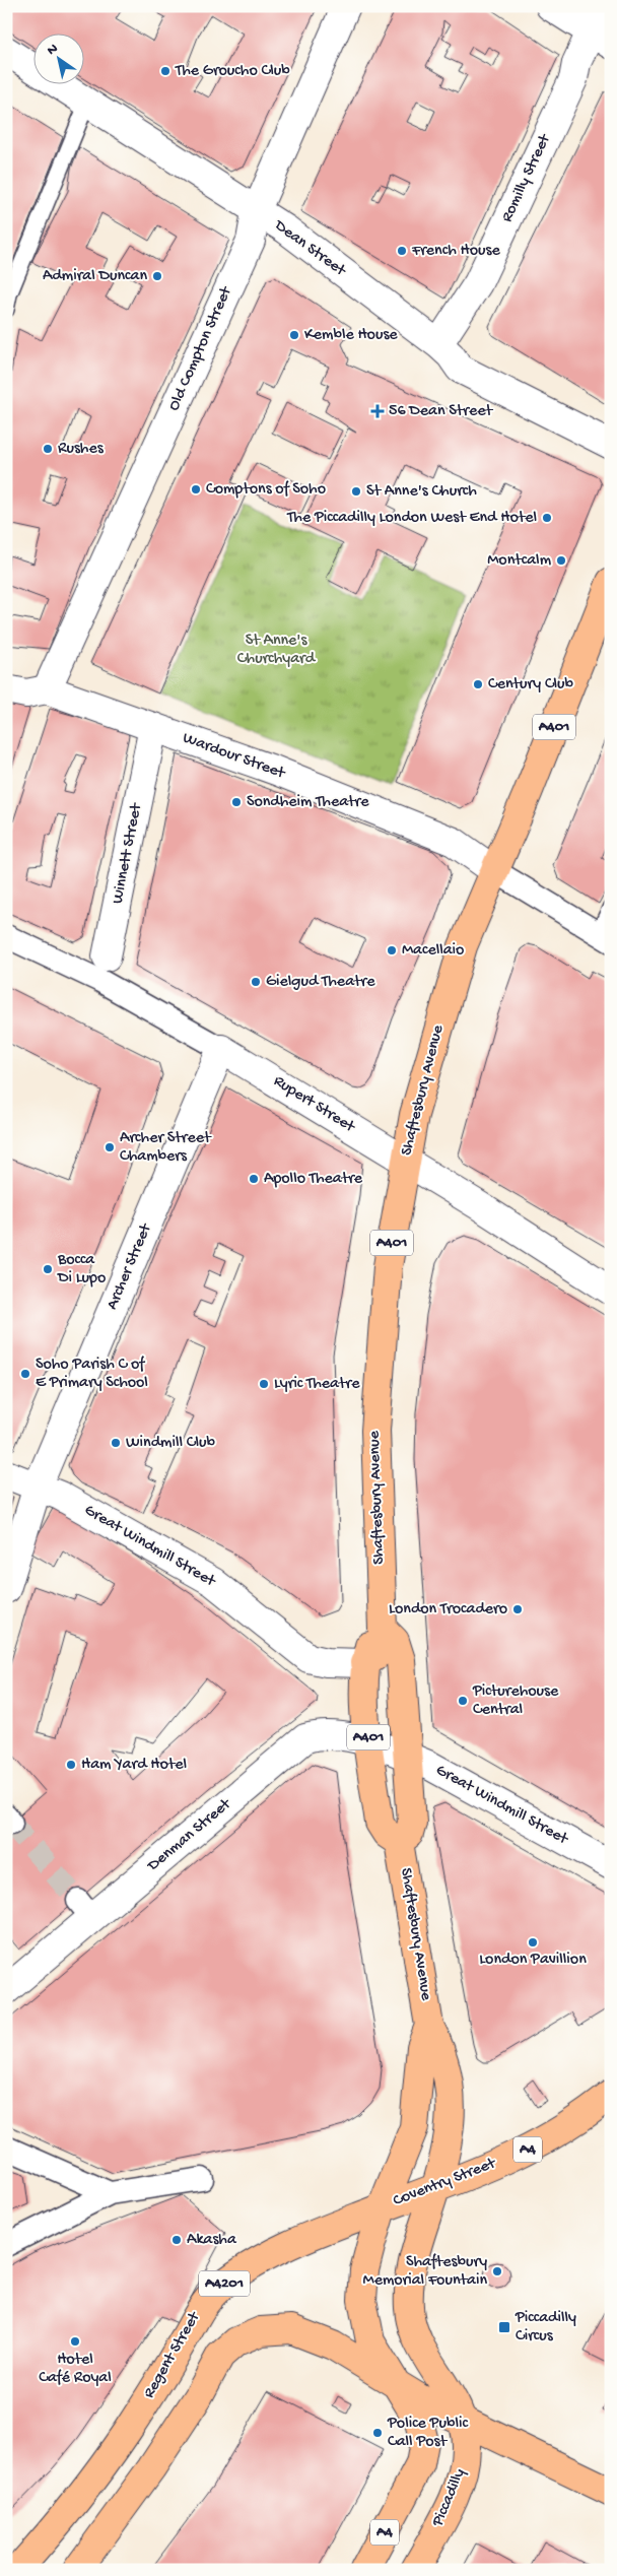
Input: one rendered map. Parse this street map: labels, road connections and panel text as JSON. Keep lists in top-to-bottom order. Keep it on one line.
{"streets":{"main road":["A401","Shaftesbury Avenue","A4","Coventry Street","A4201","Regent Street","Piccadilly"],"street":["Romilly Street","Dean Street","Old Compton Street","Wardour Street","Winnett Street","Rupert Street","Archer Street","Great Windmill Street","Denman Street"]},"crossings":[["Romilly Street","Dean Street"],["Dean Street","Old Compton Street"],["Old Compton Street","Wardour Street"],["A401","Shaftesbury Avenue"],["A401","Great Windmill Street"],["A401","Denman Street"],["Wardour Street","Winnett Street"],["Wardour Street","Shaftesbury Avenue"],["Winnett Street","Rupert Street"],["Shaftesbury Avenue","Rupert Street"],["Shaftesbury Avenue","Coventry Street"],["Rupert Street","Archer Street"],["Archer Street","Great Windmill Street"],["Great Windmill Street","Denman Street"],["A4","Coventry Street"],["A4","Regent Street"],["A4","Piccadilly"],["Coventry Street","Regent Street"]],"parks":["St Anne's Churchyard"],"places":{"other":["The Groucho Club","French House","Admiral Duncan","Kemble House","Rushes","Comptons of Soho","St Anne's Church","The Piccadilly London West End Hotel","Montcalm","Century Club","Sondheim Theatre","Macellaio","Gielgud Theatre","Archer Street Chambers","Apollo Theatre","Bocca Di Lupo","Soho Parish C of E Primary School","Lyric Theatre","Windmill Club","London Trocadero","Picturehouse Central","Ham Yard Hotel","London Pavillion","Akasha","Shaftesbury Memorial Fountain","Hotel Café Royal","Police Public Call Post"],"health":["56 Dean Street"],"transit":["Piccadilly Circus"]},"north":"top left"}
